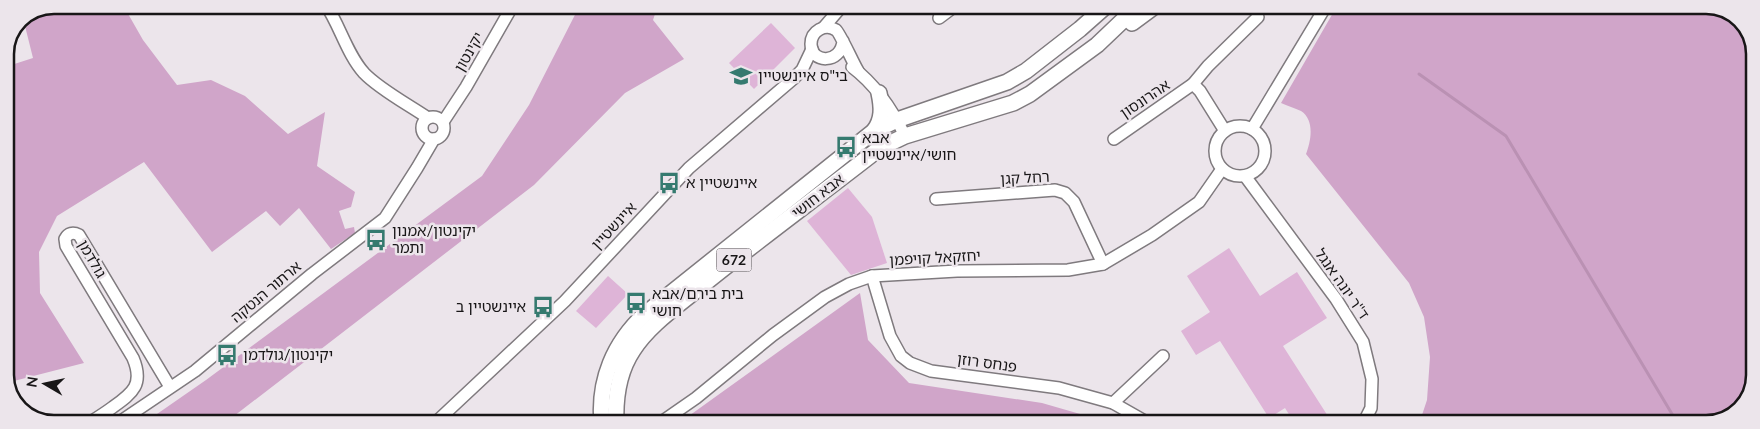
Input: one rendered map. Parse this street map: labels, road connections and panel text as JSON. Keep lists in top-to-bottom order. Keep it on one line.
{"streets":{"main road":["אבא חושי","672"],"street":["יקינטון","אהרונסון","רחל קגן","איינשטיין","יחזקאל קויפמן","גולדמן","ד''ר יונה אנגל","ארתור הנטקה","פנחס רוזן"]},"crossings":[["יקינטון","ארתור הנטקה"],["אהרונסון","יחזקאל קויפמן"],["אהרונסון","ד''ר יונה אנגל"],["רחל קגן","יחזקאל קויפמן"],["יחזקאל קויפמן","ד''ר יונה אנגל"],["יחזקאל קויפמן","פנחס רוזן"],["גולדמן","ארתור הנטקה"]],"places":{"school or university":["בי\"ס איינשטיין"],"bus stop":["אבא חושי/איינשטיין","איינשטיין א","יקינטון/אמנון ותמר","בית בירם/אבא חושי","איינשטיין ב","יקינטון/גולדמן"]},"north":"left"}
